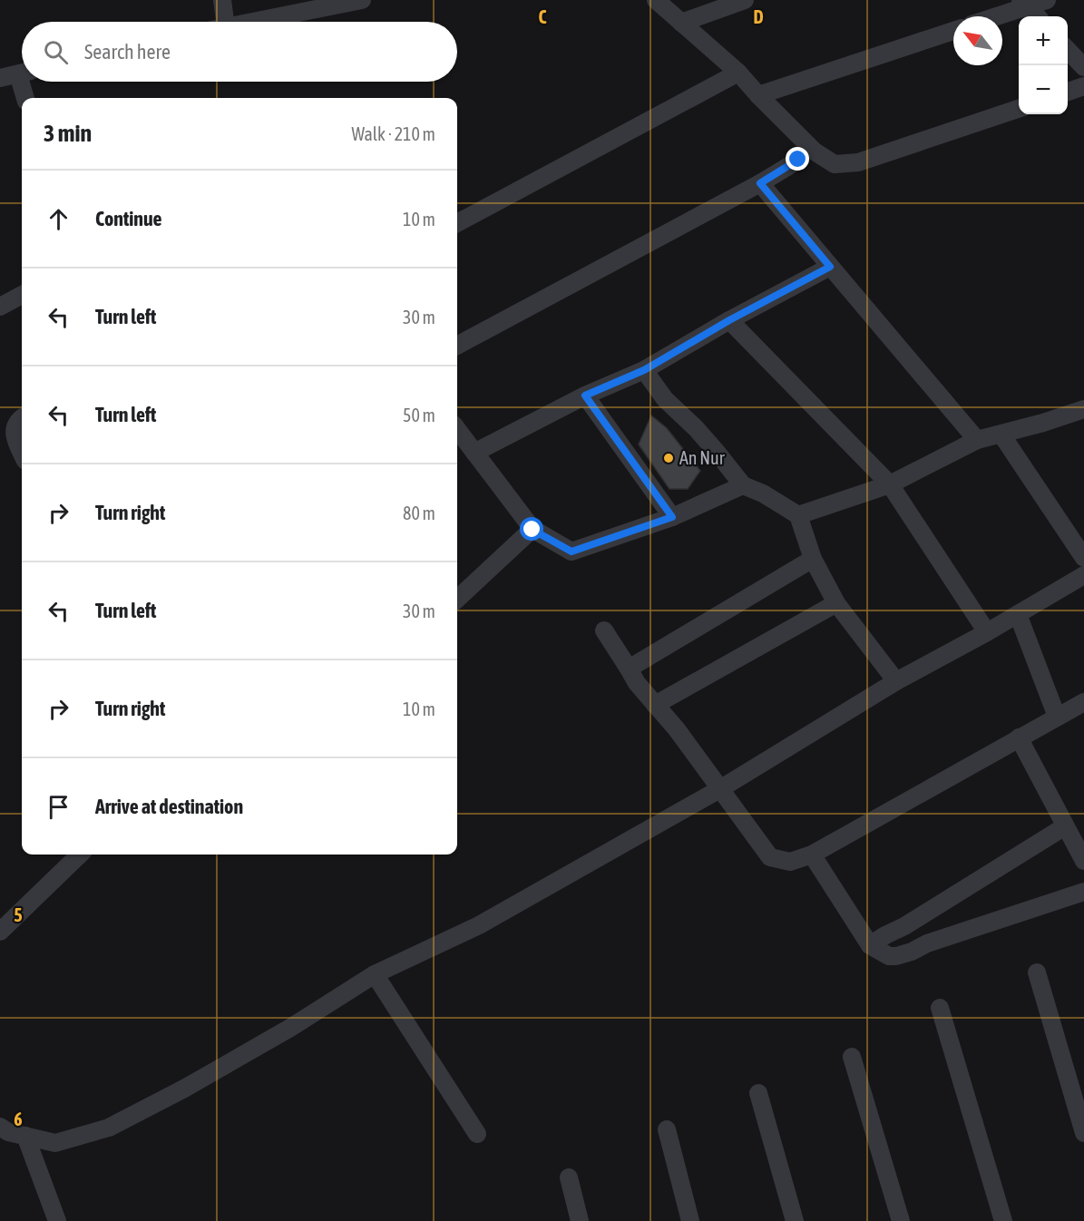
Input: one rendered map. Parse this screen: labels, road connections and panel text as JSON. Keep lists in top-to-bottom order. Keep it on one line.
{"places":["An Nur"],"north":"top left","page":{"map_buttons":["+","−"],"search":"Search here","heading":["3 min","Walk · 210 m"],"list":[["Continue","10 m"],["Turn left","30 m"],["Turn left","50 m"],["Turn right","80 m"],["Turn left","30 m"],["Turn right","10 m"],"Arrive at destination"]},"grid":{"columns":["C","D"],"rows":["5","6"]}}
